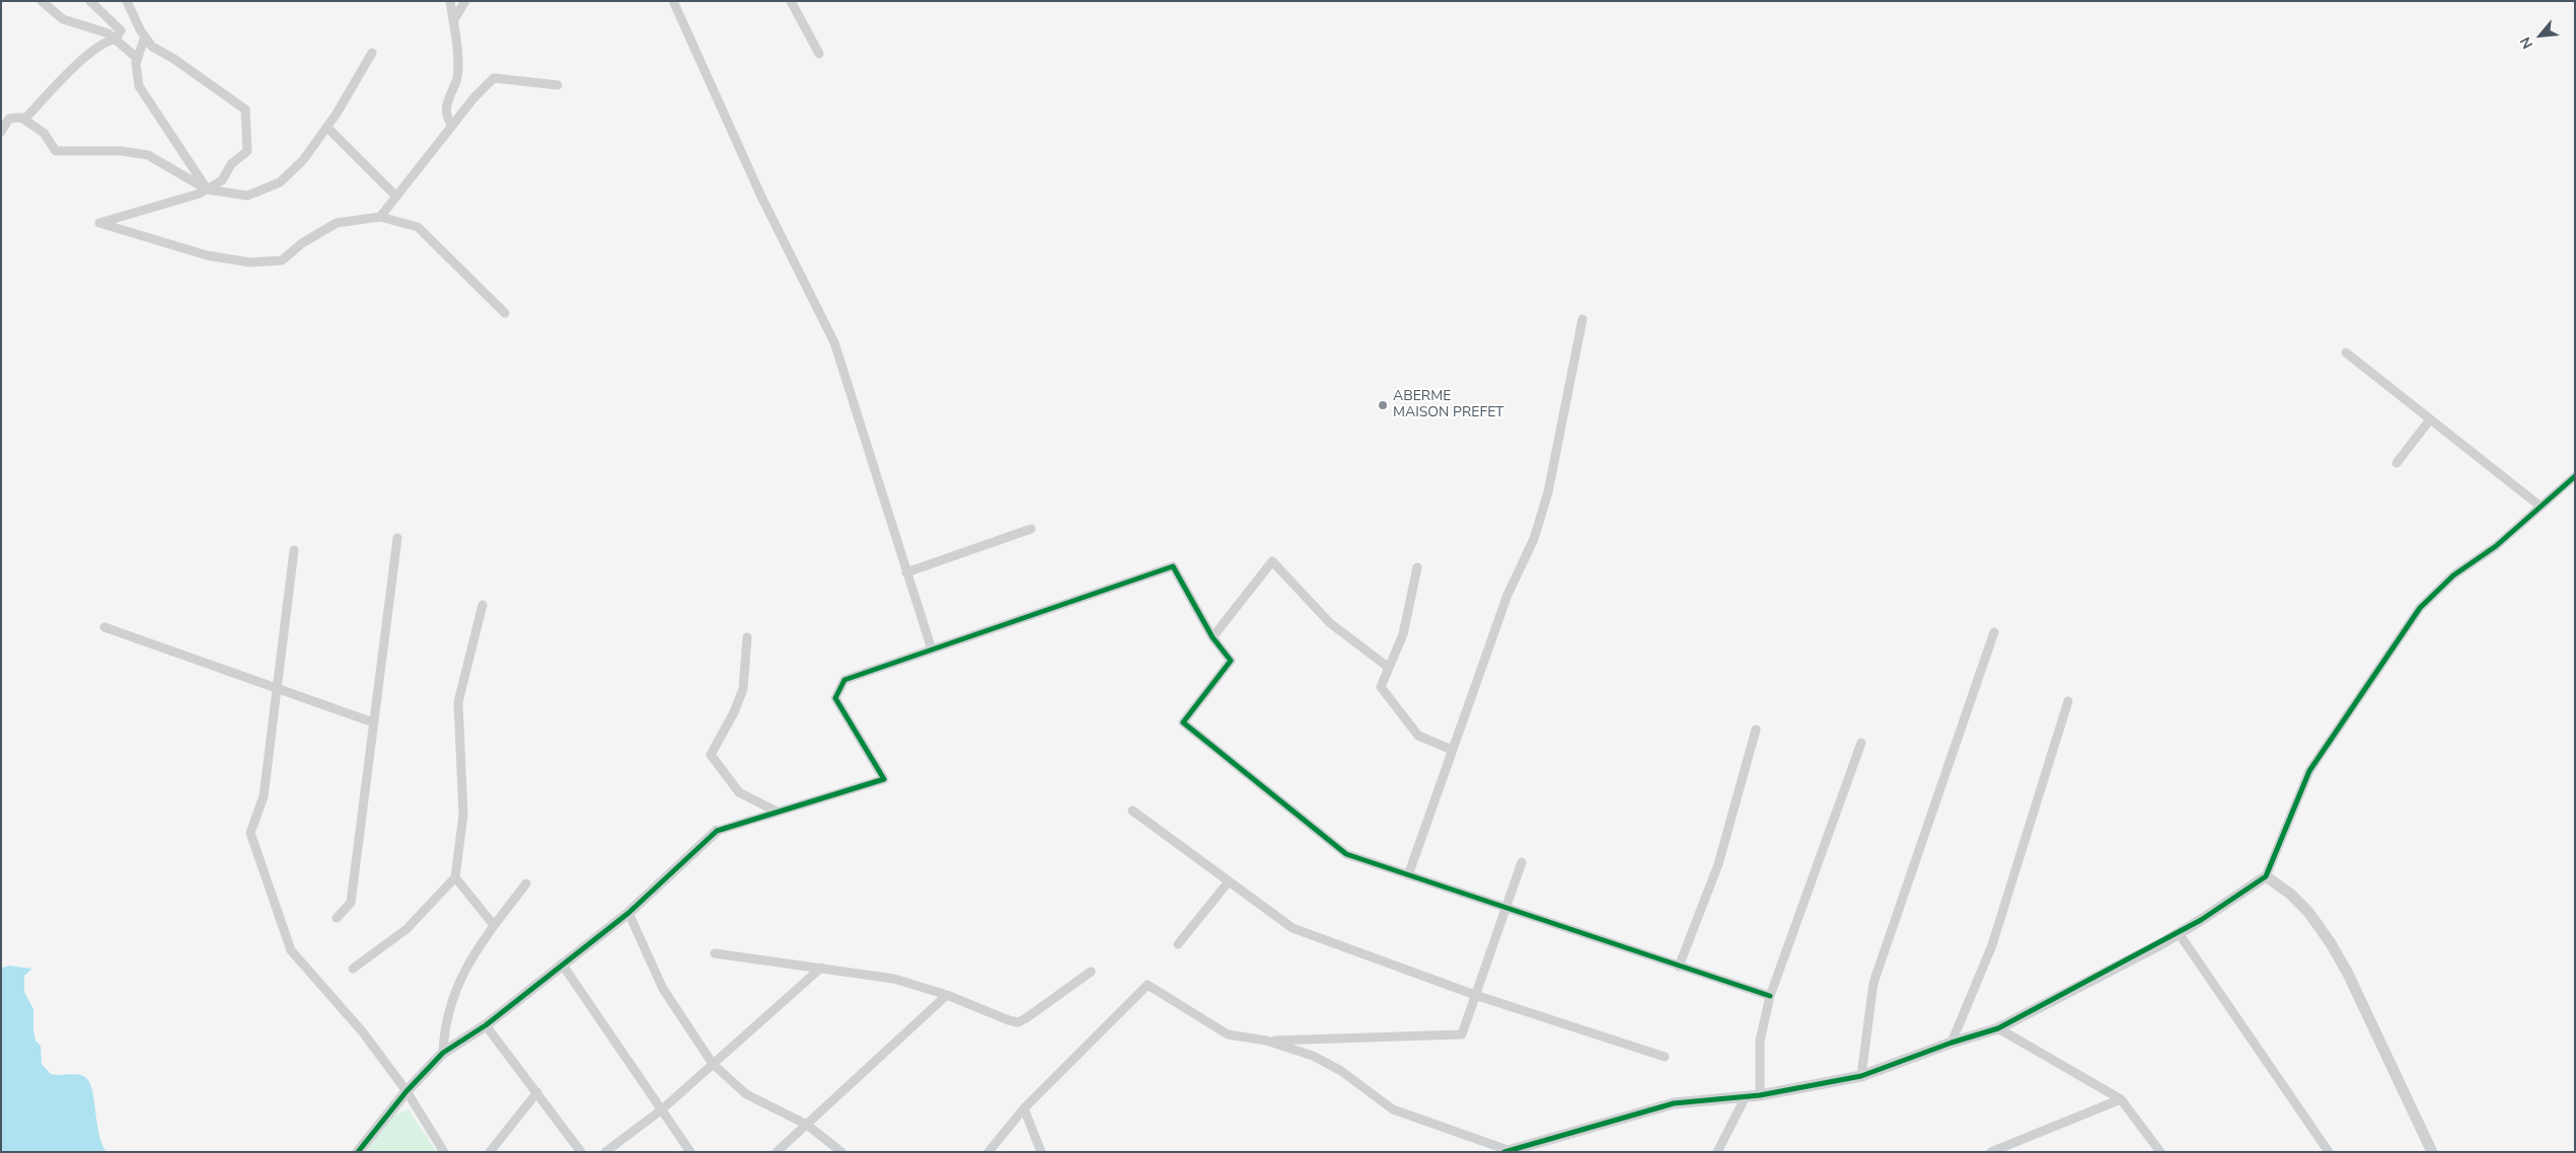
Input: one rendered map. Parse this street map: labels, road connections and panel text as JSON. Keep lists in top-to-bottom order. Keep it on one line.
{"places":["ABERME MAISON PREFET"],"north":"bottom left"}
